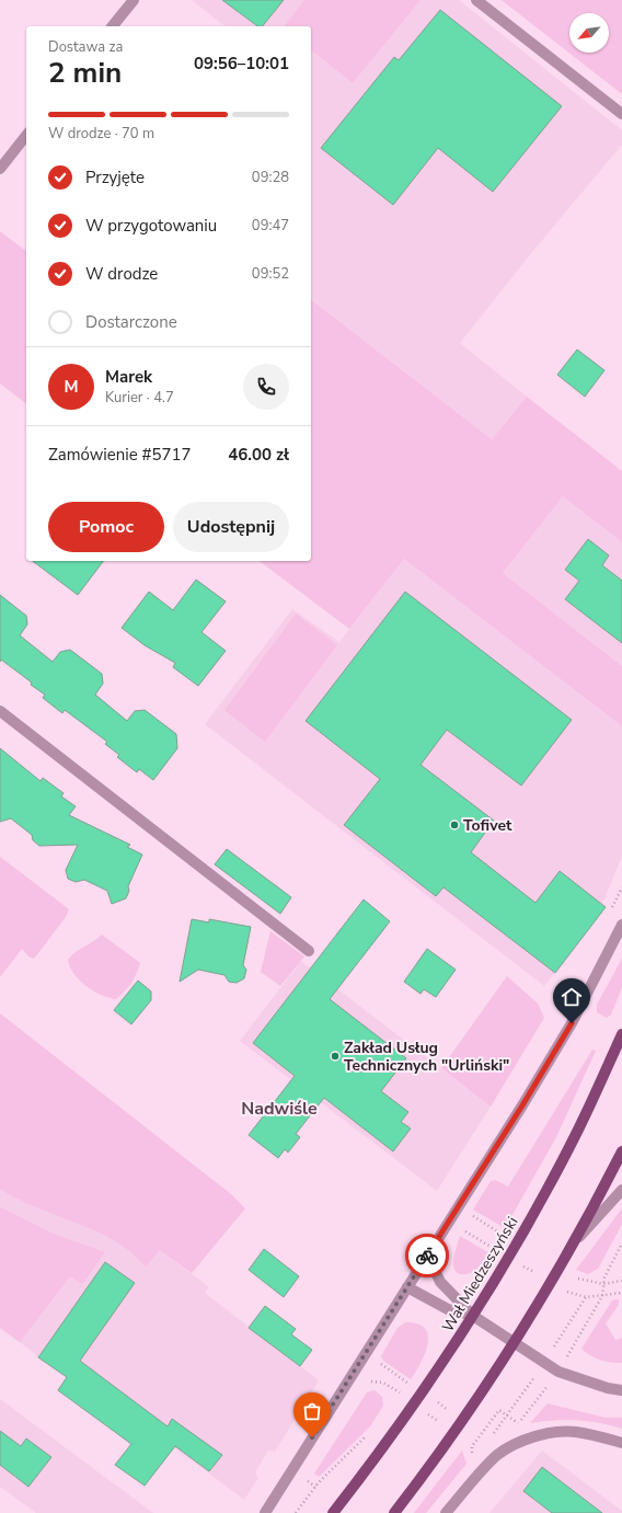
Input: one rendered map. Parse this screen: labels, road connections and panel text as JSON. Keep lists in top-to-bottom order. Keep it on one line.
{"streets":{"main road":["Wał Miedzeszyński"]},"districts":["Nadwiśle"],"places":["Tofivet","Zakład Usług Technicznych \"Urliński\""],"north":"bottom left","page":{"heading":["2 min","Dostawa za","09:56–10:01"],"panel":["Marek","Kurier · 4.7","Zamówienie #5717","46.00 zł"],"bar":"W drodze · 70 m","list":[["Przyjęte","09:28"],["W przygotowaniu","09:47"],["W drodze","09:52"],"Dostarczone"],"round":"M","buttons":["Pomoc","Udostępnij"]}}
